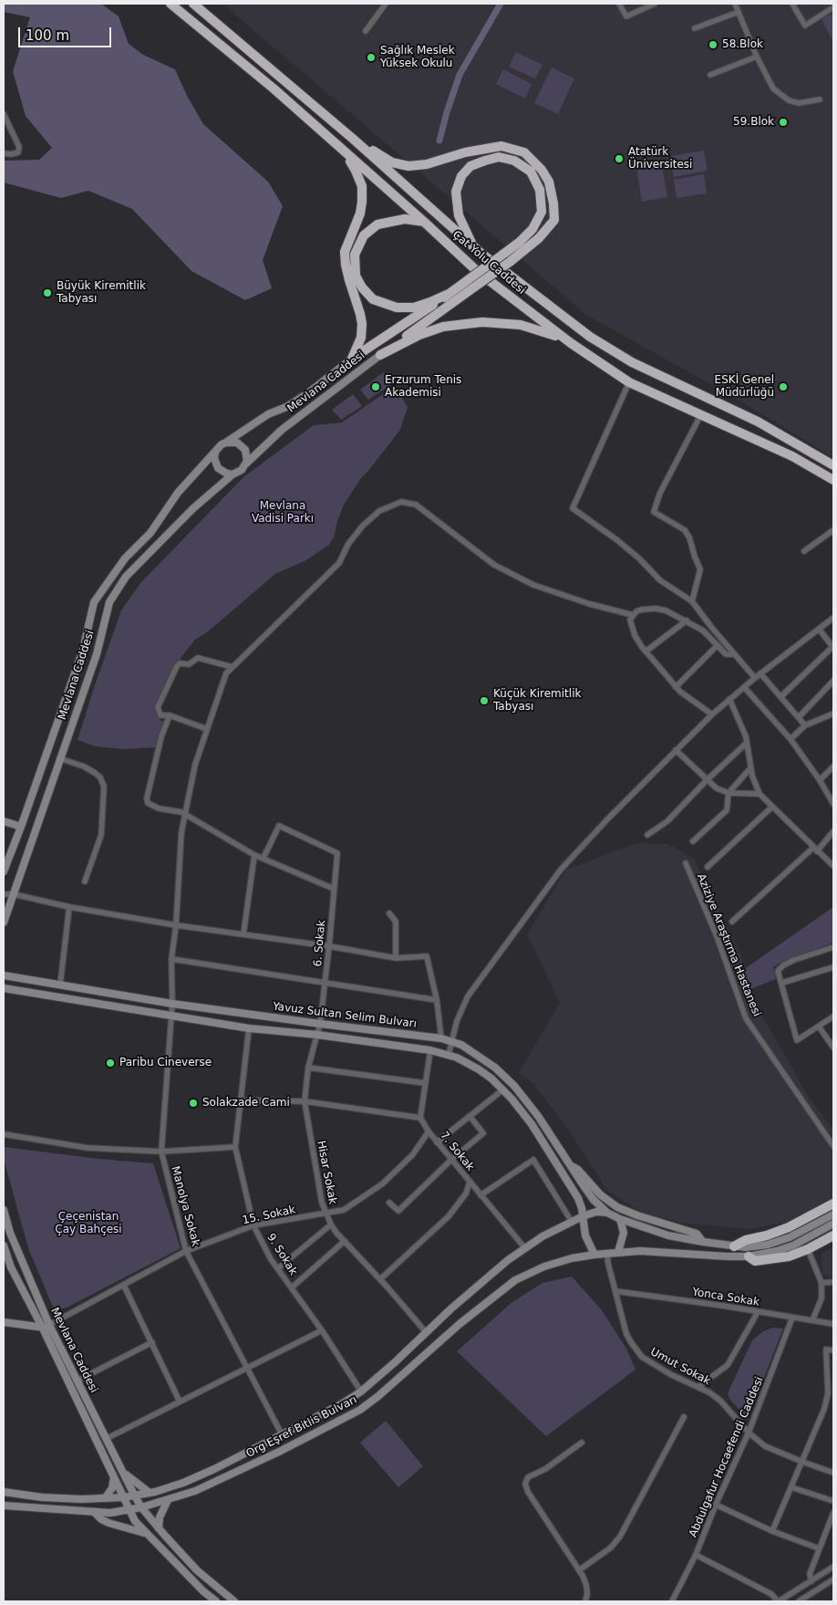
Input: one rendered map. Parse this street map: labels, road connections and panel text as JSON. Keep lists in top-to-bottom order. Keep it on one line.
{"streets":{"highway":["Çat Yolu Caddesi"],"main road":["Mevlana Caddesi","Yavuz Sultan Selim Bulvarı","Org Eşref Bitlis Bulvarı"],"street":["6. Sokak","Aziziye Araştırma Hastanesi","7. Sokak","Hisar Sokak","Manolya Sokak","15. Sokak","9. Sokak","Yonca Sokak","Umut Sokak","Abdulgafur Hocaefendi Caddesi"]},"crossings":[["Mevlana Caddesi","15. Sokak"],["Mevlana Caddesi","Org Eşref Bitlis Bulvarı"],["6. Sokak","Yavuz Sultan Selim Bulvarı"],["6. Sokak","Hisar Sokak"],["Yavuz Sultan Selim Bulvarı","Hisar Sokak"],["Yavuz Sultan Selim Bulvarı","Manolya Sokak"],["Yavuz Sultan Selim Bulvarı","9. Sokak"],["Yavuz Sultan Selim Bulvarı","Umut Sokak"],["Yavuz Sultan Selim Bulvarı","Org Eşref Bitlis Bulvarı"],["7. Sokak","15. Sokak"],["Hisar Sokak","15. Sokak"],["Manolya Sokak","15. Sokak"],["15. Sokak","9. Sokak"],["Yonca Sokak","Umut Sokak"],["Yonca Sokak","Abdulgafur Hocaefendi Caddesi"],["Umut Sokak","Org Eşref Bitlis Bulvarı"],["Umut Sokak","Abdulgafur Hocaefendi Caddesi"]],"parks":["Mevlana Vadisi Parkı","Çeçenistan Çay Bahçesi"],"places":["58.Blok","Sağlık Meslek Yüksek Okulu","59.Blok","Atatürk Üniversitesi","Büyük Kiremitlik Tabyası","Erzurum Tenis Akademisi","ESKİ Genel Müdürlüğü","Küçük Kiremitlik Tabyası","Paribu Cineverse","Solakzade Cami"],"scale_bar":"100 m"}
